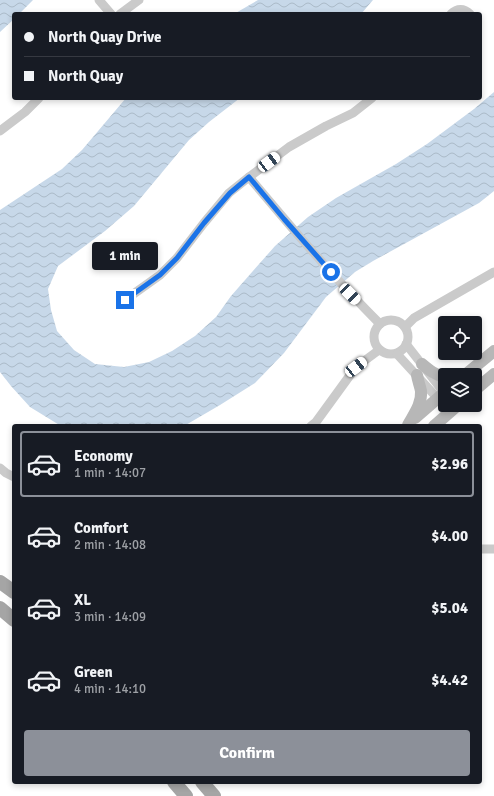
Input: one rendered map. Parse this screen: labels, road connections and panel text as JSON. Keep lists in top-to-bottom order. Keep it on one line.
{"page":{"banner":["North Quay Drive","North Quay"],"bubble":"1 min","list":[{"name":"Economy","note":"1 min · 14:07","value":"$2.96"},{"name":"Comfort","note":"2 min · 14:08","value":"$4.00"},{"name":"XL","note":"3 min · 14:09","value":"$5.04"},{"name":"Green","note":"4 min · 14:10","value":"$4.42"}],"buttons":"Confirm"}}
